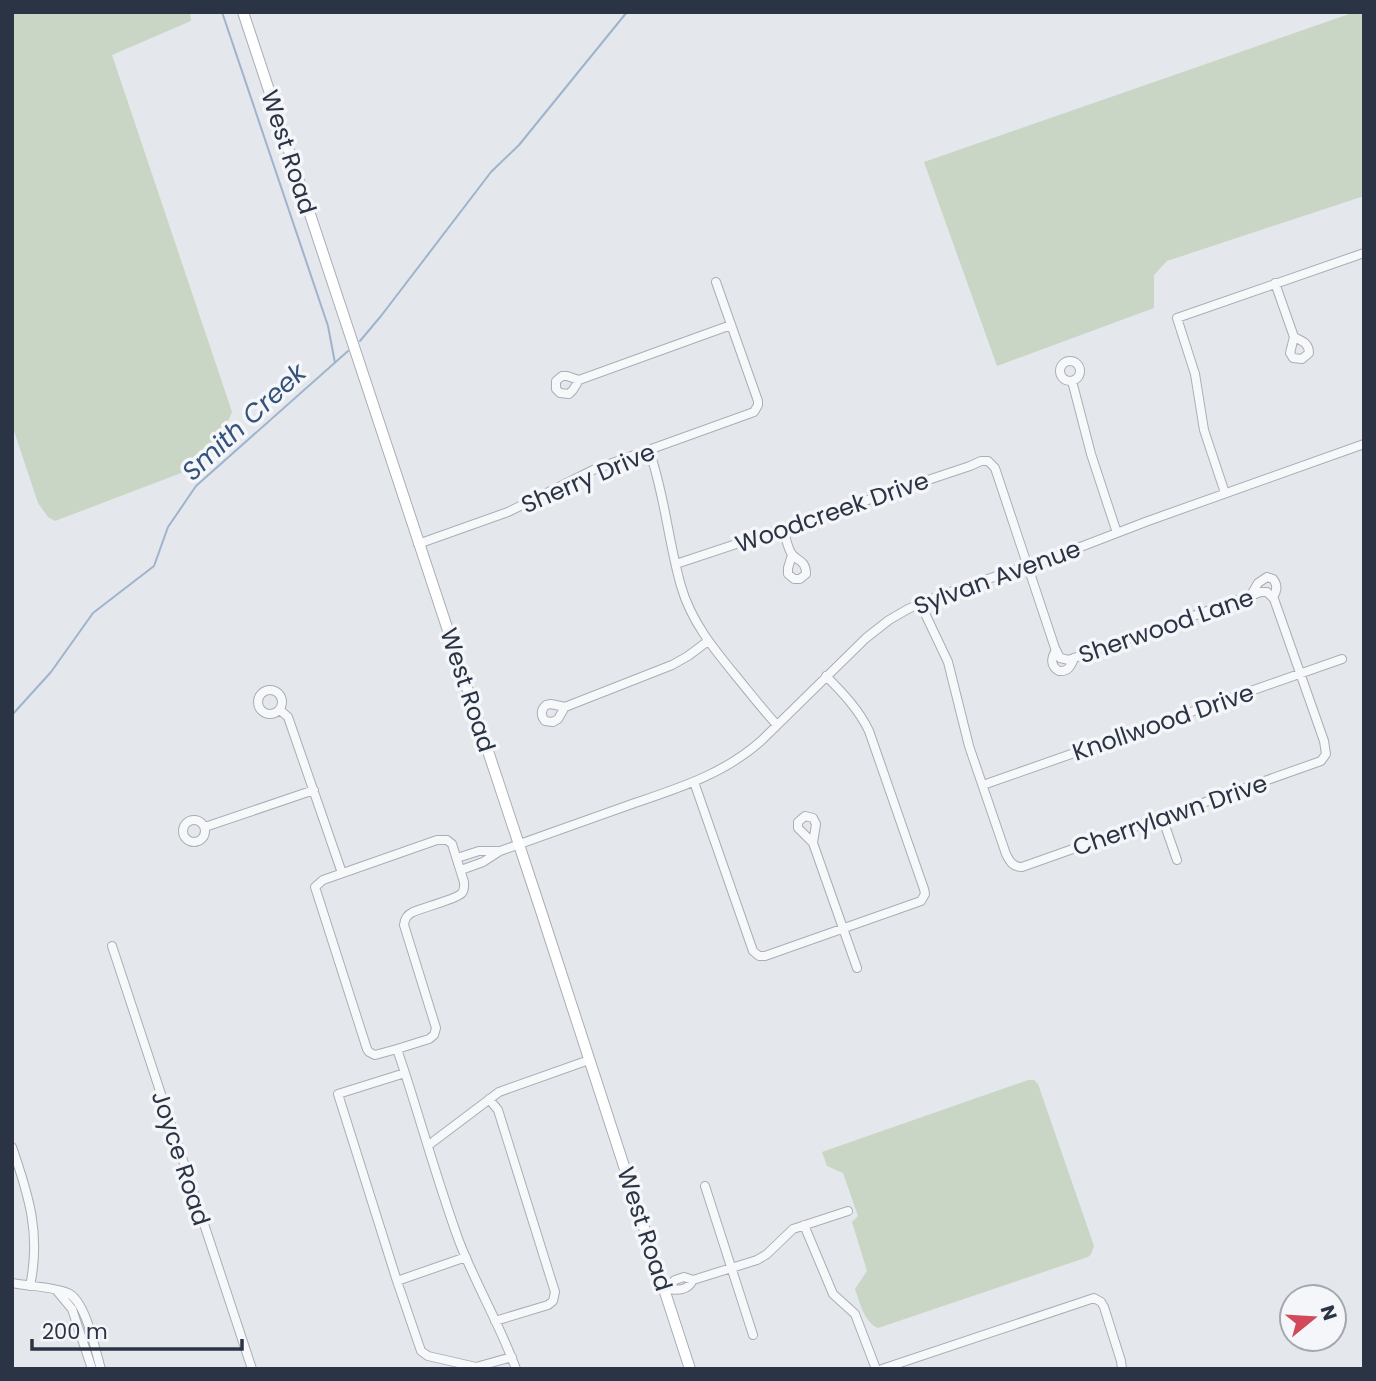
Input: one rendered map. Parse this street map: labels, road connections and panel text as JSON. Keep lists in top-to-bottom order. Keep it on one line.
{"streets":{"street":["West Road","Sherry Drive","Woodcreek Drive","Sylvan Avenue","Sherwood Lane","Knollwood Drive","Cherrylawn Drive","Joyce Road"]},"crossings":[["West Road","Sherry Drive"],["West Road","Sylvan Avenue"],["Woodcreek Drive","Sylvan Avenue"],["Knollwood Drive","Cherrylawn Drive"]],"water":["Smith Creek"],"scale_bar":"200 m","north":"right"}
